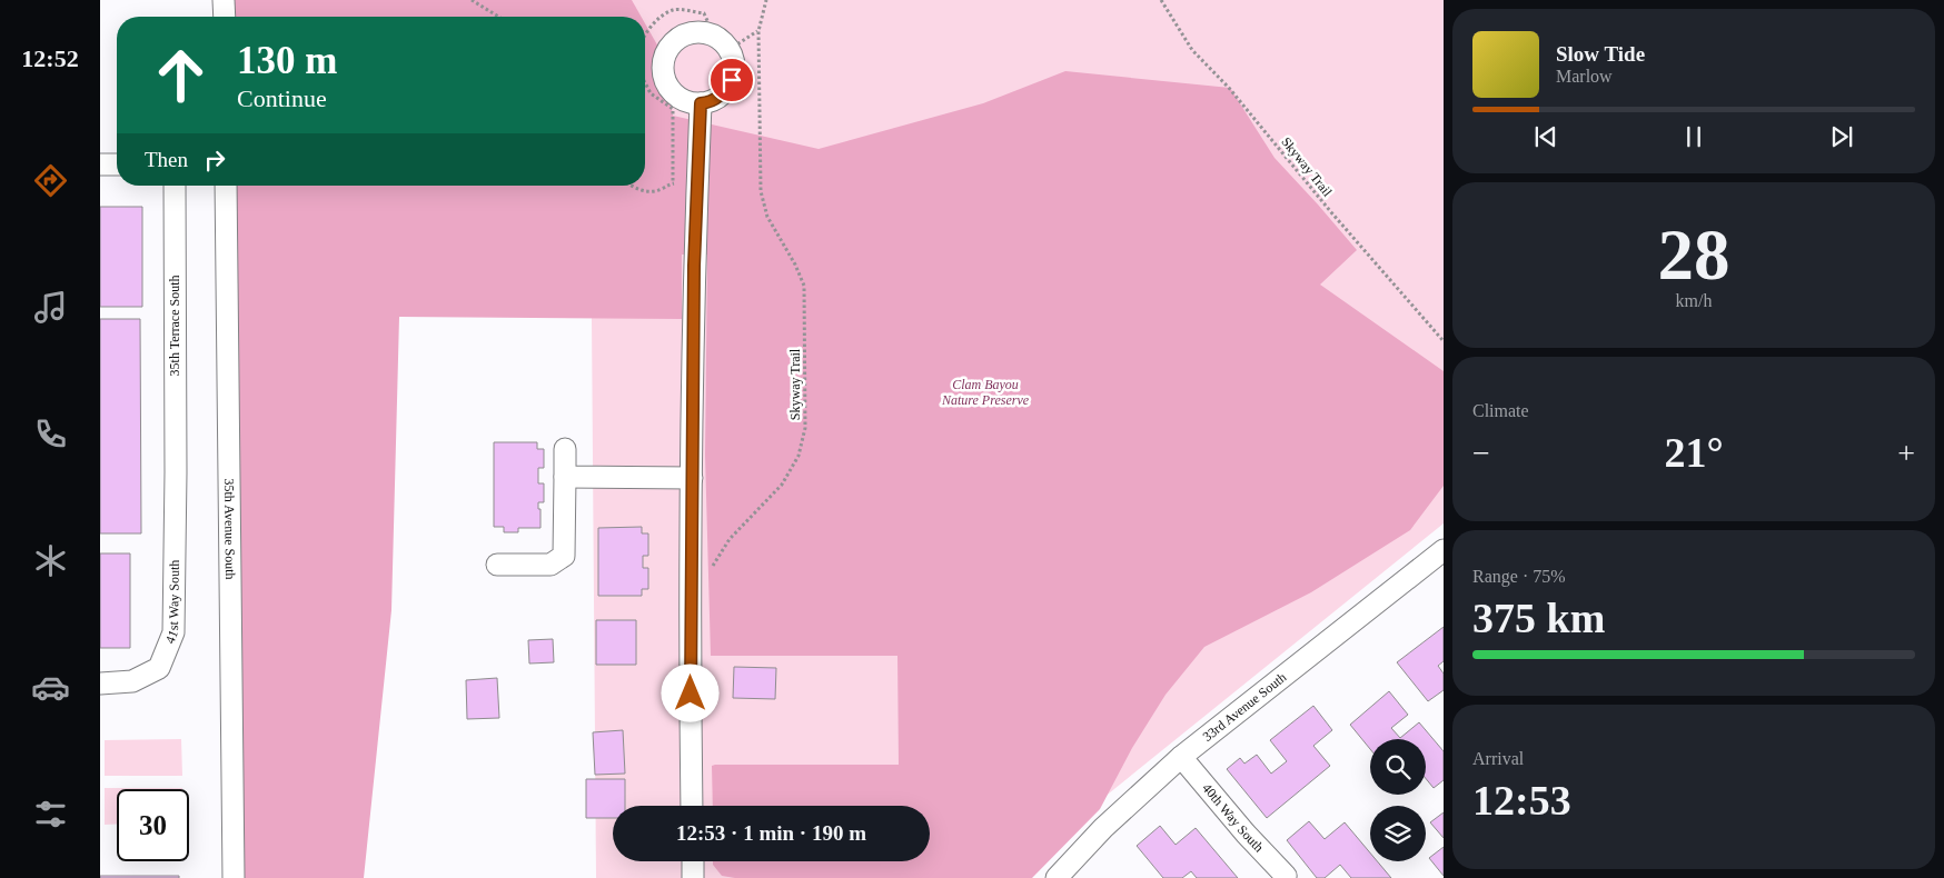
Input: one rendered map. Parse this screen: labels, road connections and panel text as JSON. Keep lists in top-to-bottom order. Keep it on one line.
{"streets":{"street":["35th Terrace South","35th Avenue South","41st Way South","33rd Avenue South","40th Way South"],"path":["Skyway Trail"]},"crossings":[["35th Terrace South","41st Way South"],["33rd Avenue South","40th Way South"]],"parks":["Clam Bayou Nature Preserve"],"page":{"tabs":"12:52","turn":["130 m","Continue"],"song":["Slow Tide","Marlow"],"then":"Then","tile":[["28","km/h"],"Climate",["Range · 75%","375 km"],["Arrival","12:53"]],"heat":["−","21°","+"],"limit":"30","trip":"12:53 · 1 min · 190 m"}}
